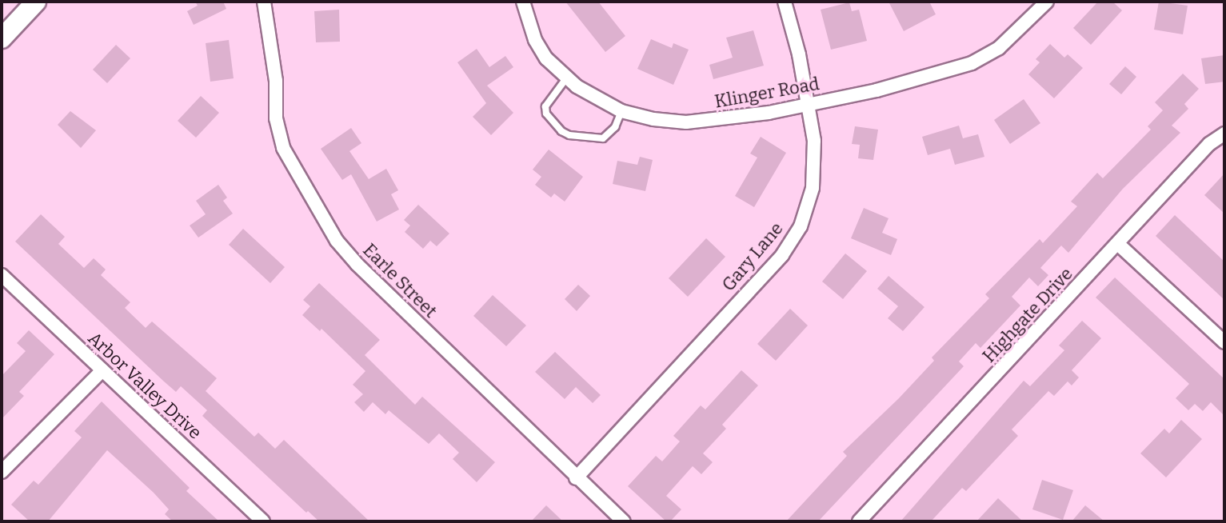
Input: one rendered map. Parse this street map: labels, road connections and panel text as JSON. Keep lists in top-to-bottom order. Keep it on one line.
{"streets":{"street":["Klinger Road","Gary Lane","Earle Street","Highgate Drive","Arbor Valley Drive"]},"crossings":[["Klinger Road","Gary Lane"],["Gary Lane","Earle Street"]]}
